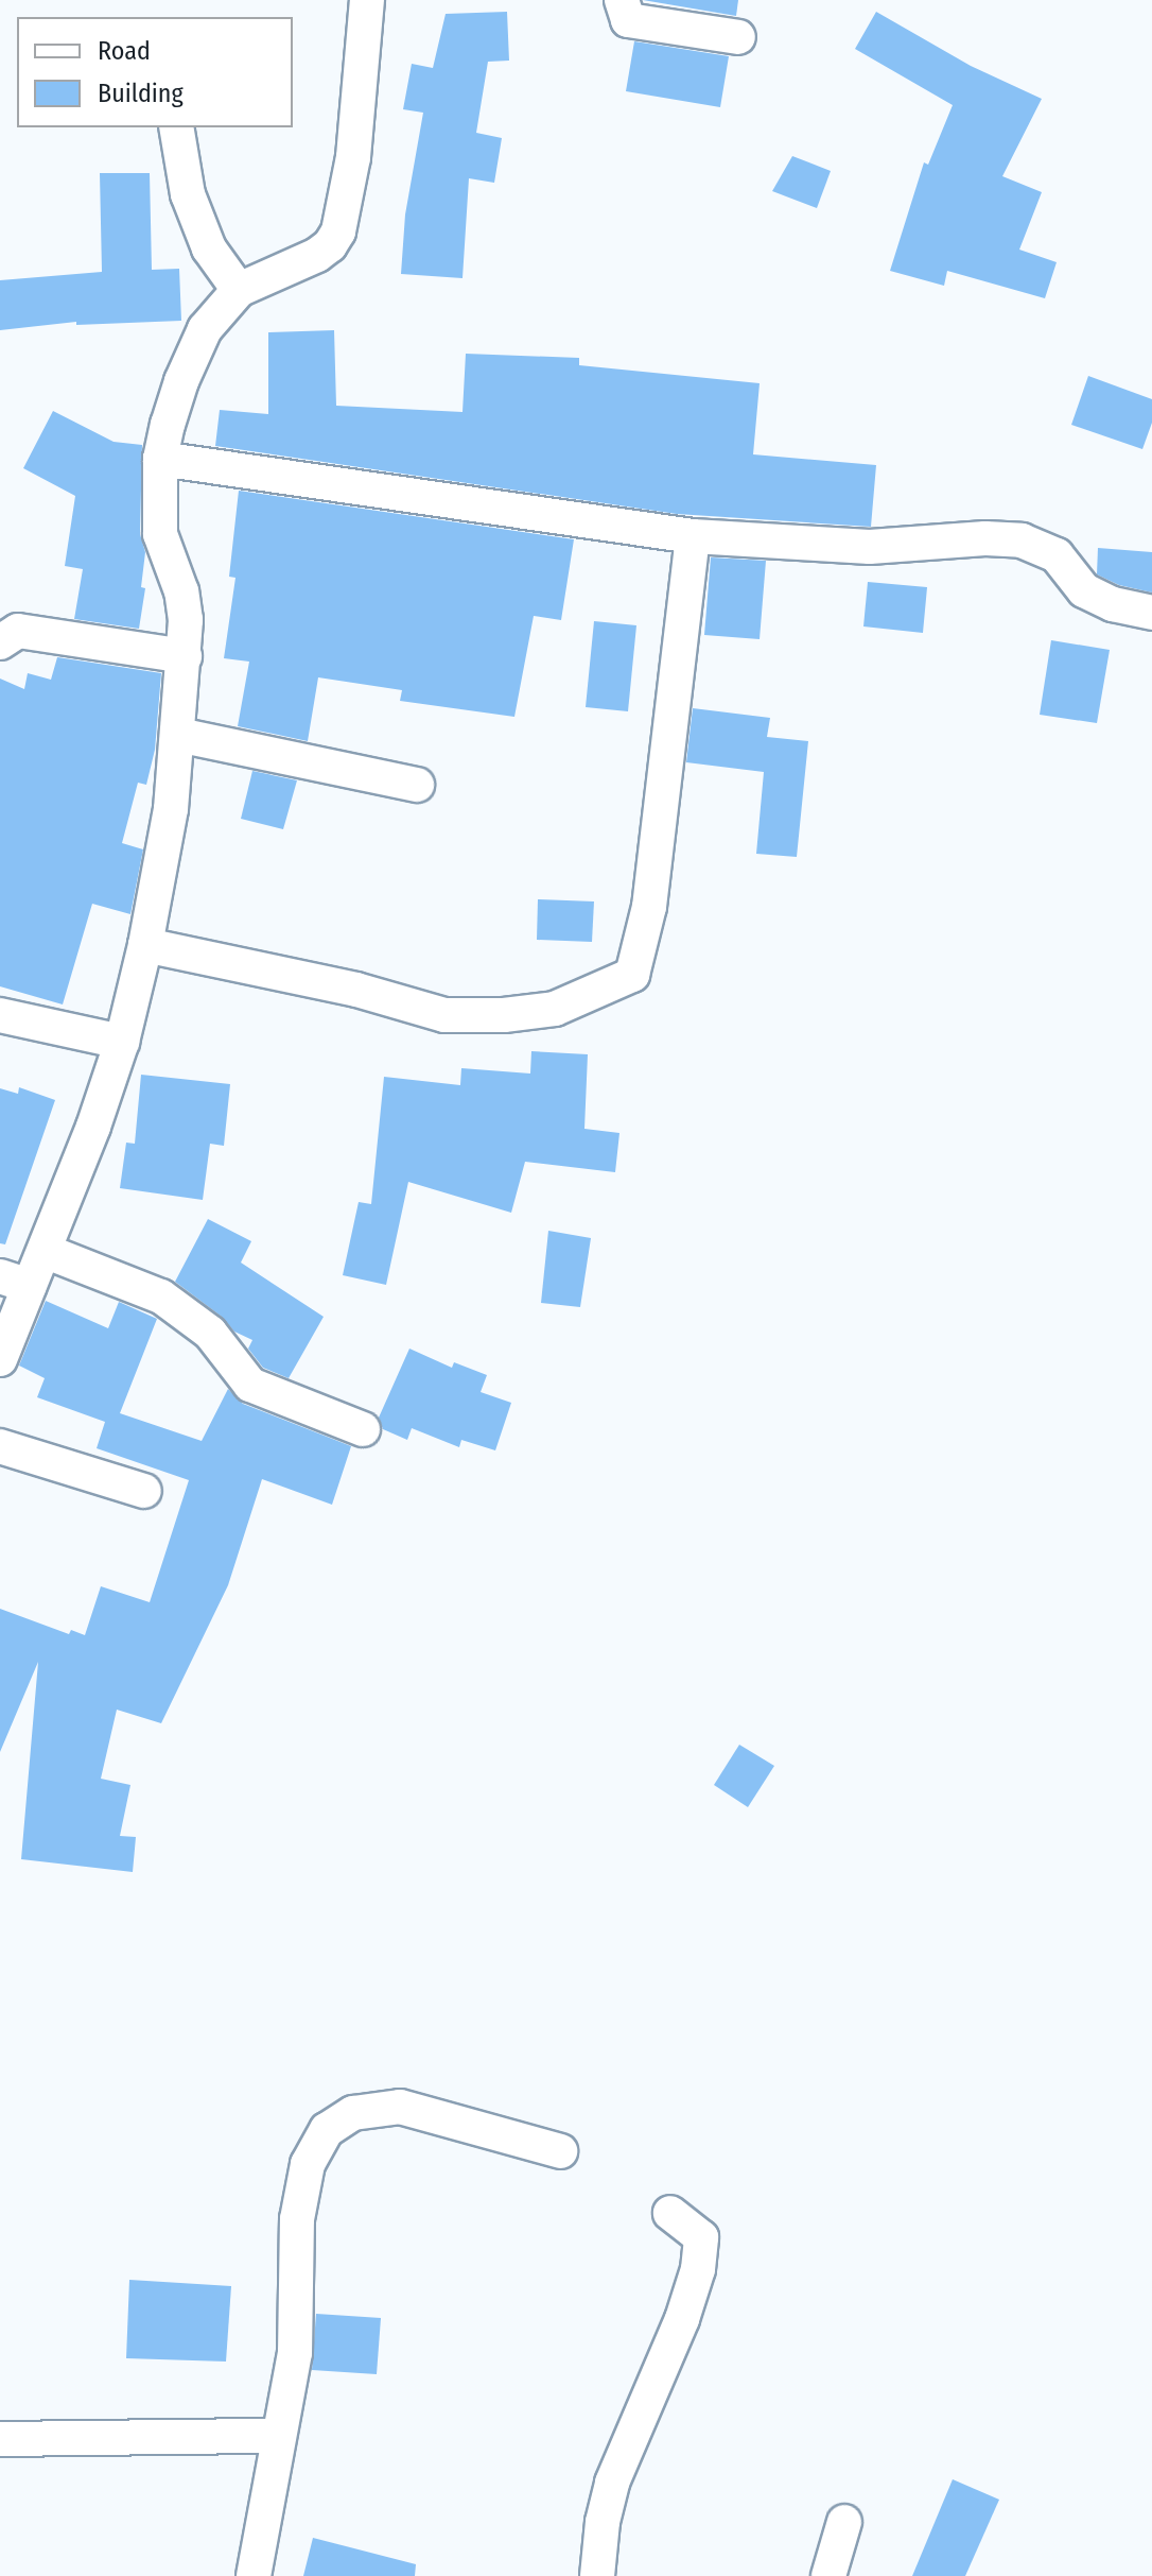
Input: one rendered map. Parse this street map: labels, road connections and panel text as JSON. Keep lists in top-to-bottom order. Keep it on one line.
{"legend":["Road","Building"]}
